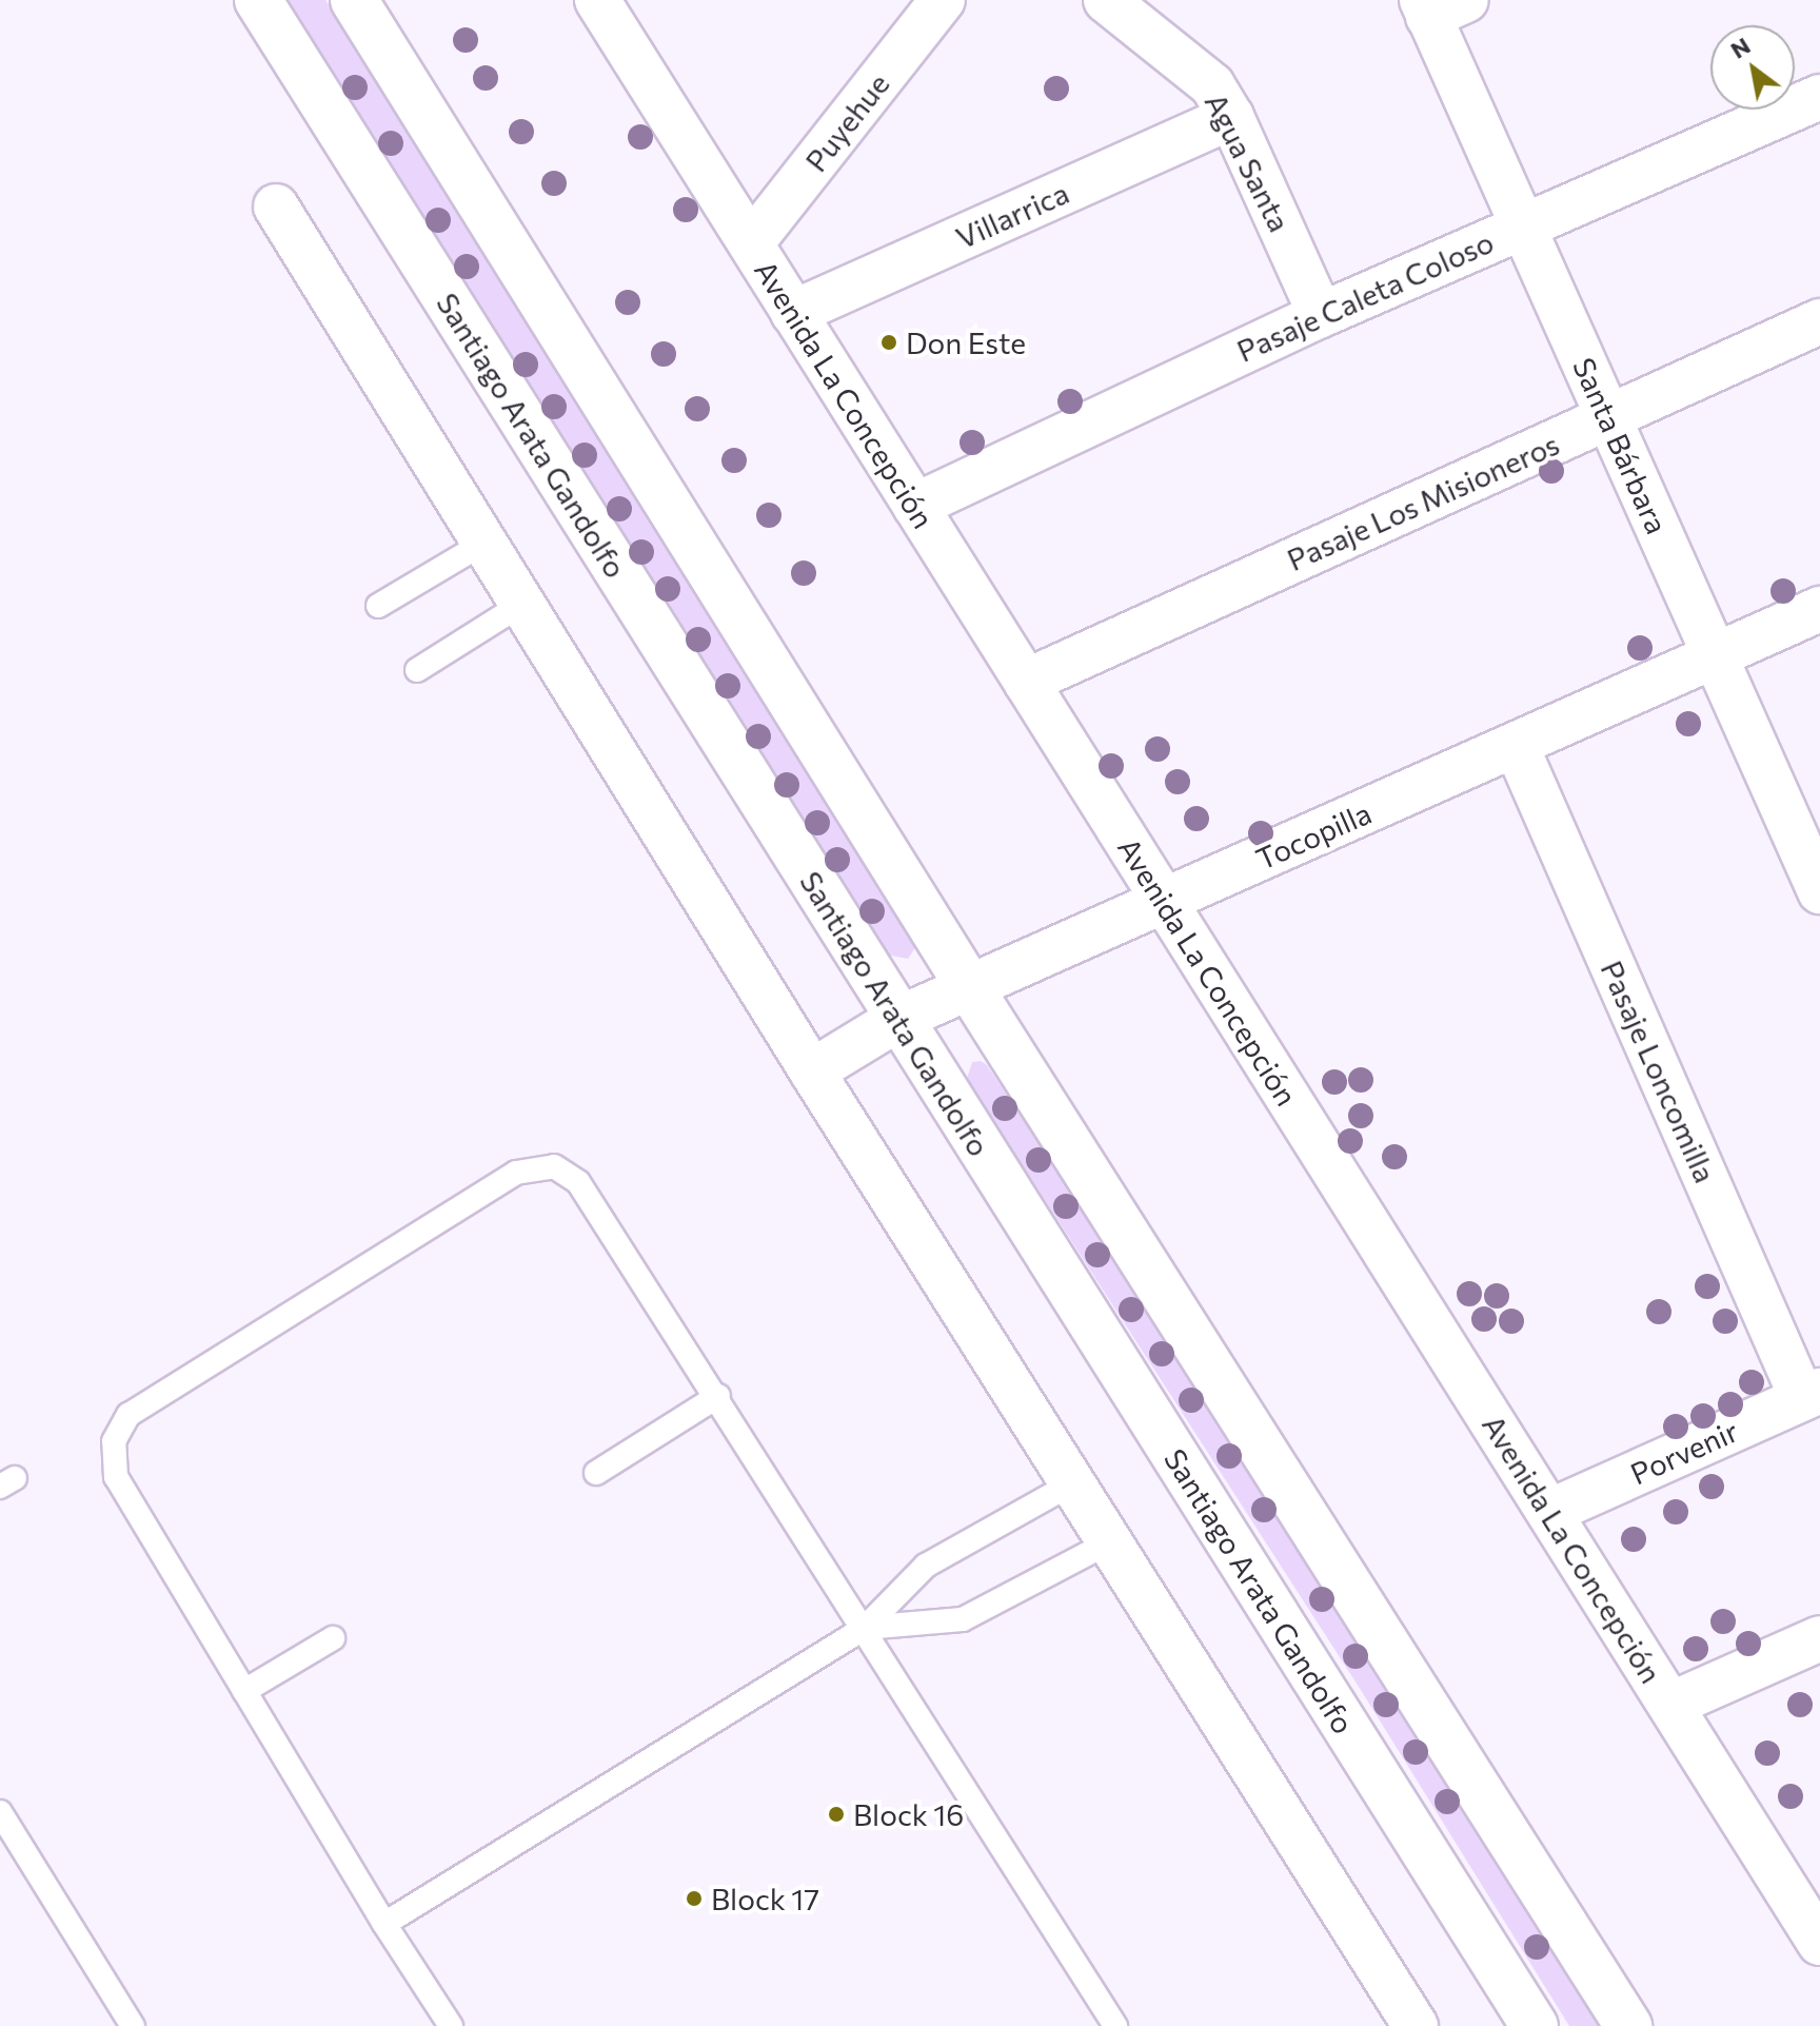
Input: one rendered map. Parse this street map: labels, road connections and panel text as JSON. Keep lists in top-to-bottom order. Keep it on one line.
{"streets":{"main road":["Santiago Arata Gandolfo"],"street":["Puyehue","Agua Santa","Villarrica","Pasaje Caleta Coloso","Avenida La Concepción","Santa Bárbara","Pasaje Los Misioneros","Tocopilla","Pasaje Loncomilla","Porvenir"]},"crossings":[["Puyehue","Avenida La Concepción"],["Agua Santa","Villarrica"],["Agua Santa","Pasaje Caleta Coloso"],["Villarrica","Avenida La Concepción"],["Pasaje Caleta Coloso","Avenida La Concepción"],["Pasaje Caleta Coloso","Santa Bárbara"],["Avenida La Concepción","Pasaje Los Misioneros"],["Avenida La Concepción","Tocopilla"],["Avenida La Concepción","Porvenir"],["Santiago Arata Gandolfo","Tocopilla"],["Santa Bárbara","Pasaje Los Misioneros"],["Santa Bárbara","Tocopilla"],["Tocopilla","Pasaje Loncomilla"],["Pasaje Loncomilla","Porvenir"]],"places":["Don Este","Block 16","Block 17"],"north":"top left"}
